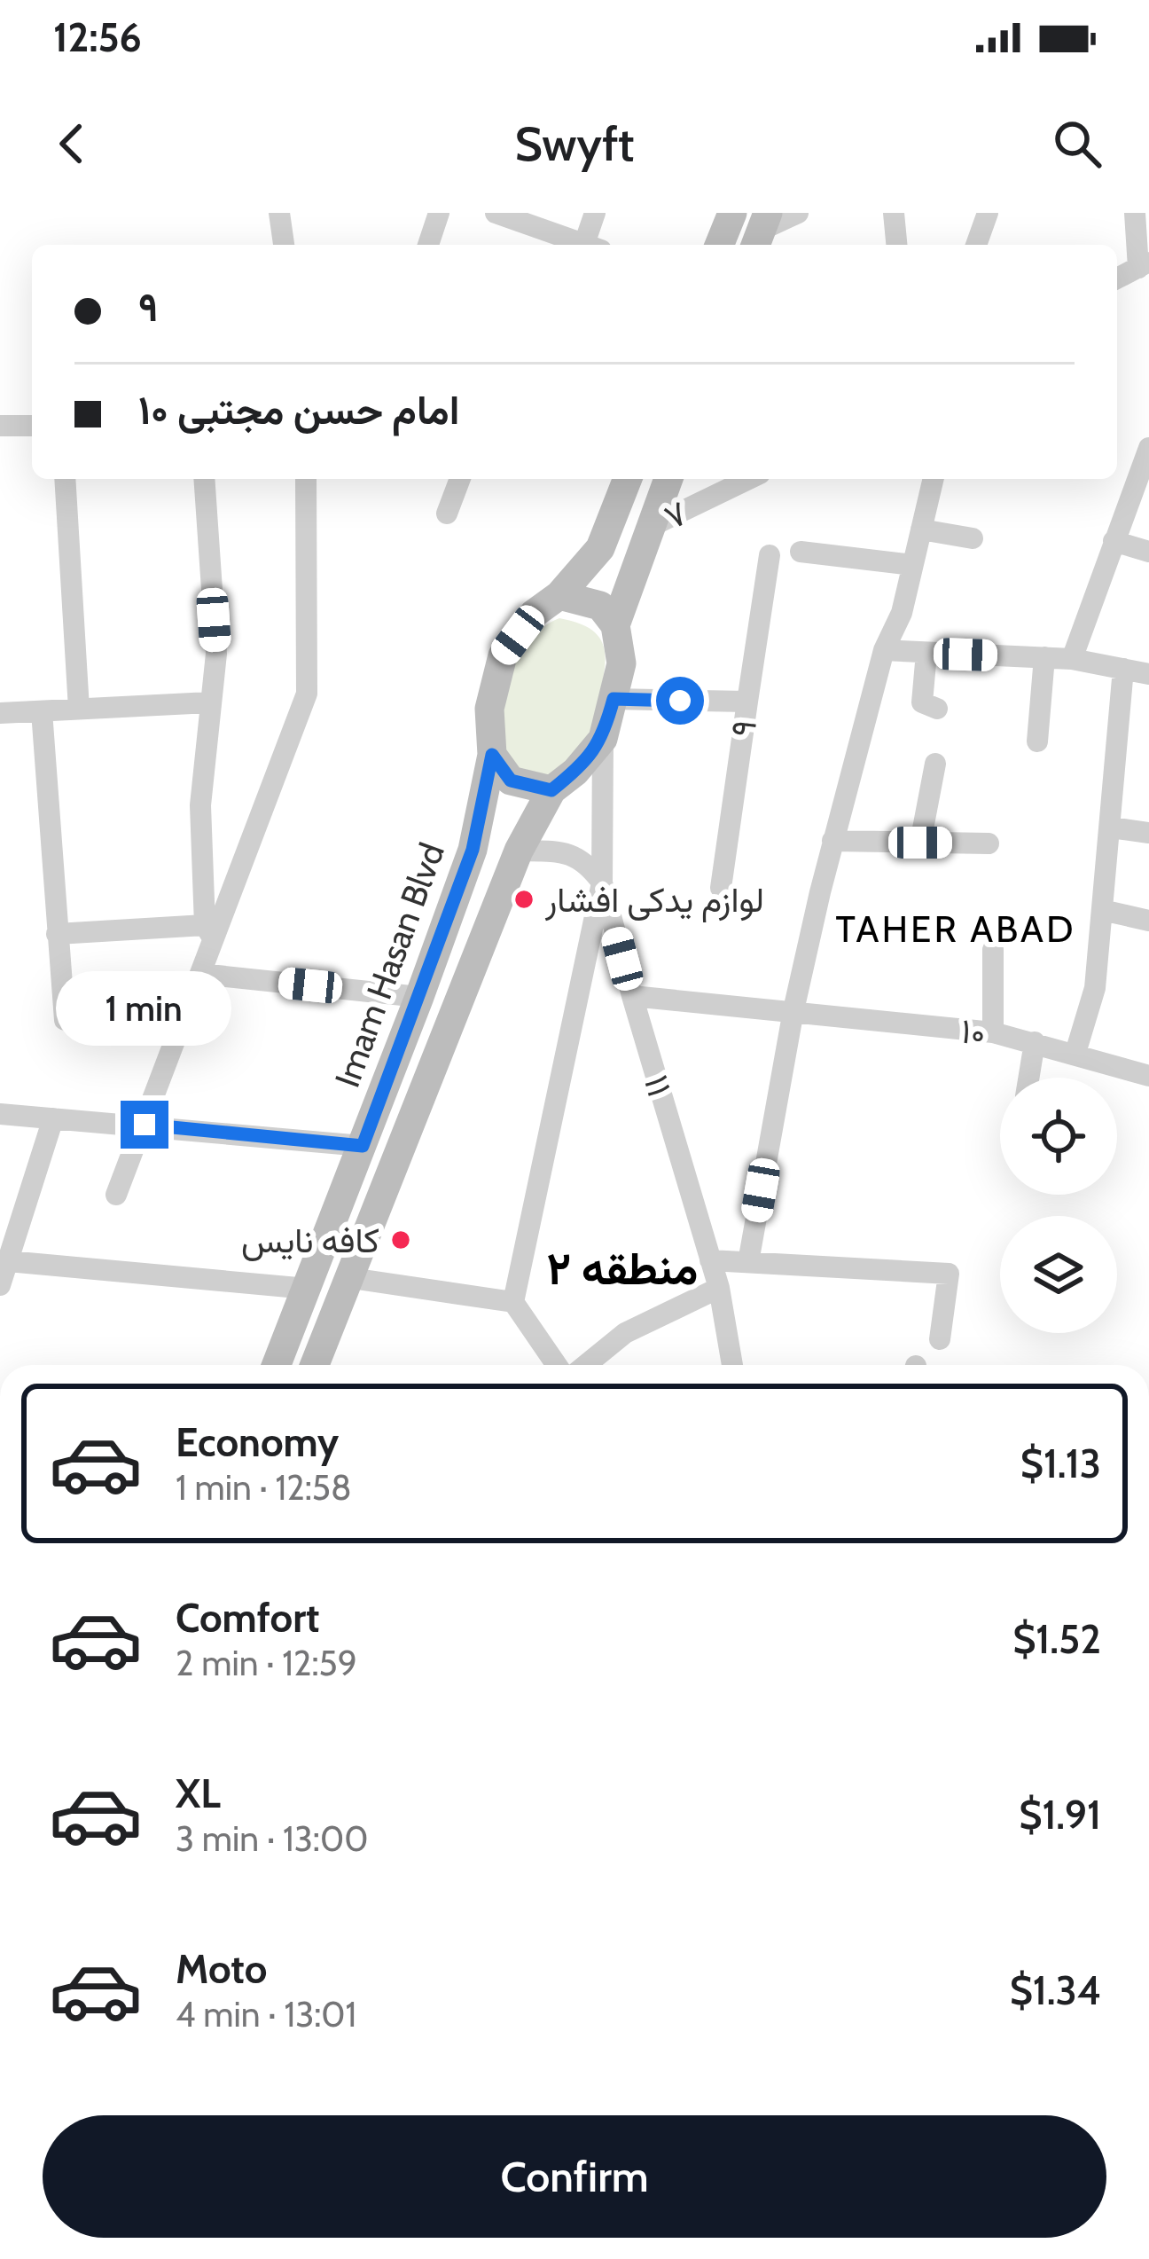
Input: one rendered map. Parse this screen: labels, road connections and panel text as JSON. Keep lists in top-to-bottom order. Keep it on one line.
{"streets":{"main road":["Imam Hasan Blvd"],"street":["۷","۹","۱۰","۱۱"]},"crossings":[["۹","Imam Hasan Blvd"],["۹","۱۱"],["Imam Hasan Blvd","۱۱"],["۱۰","۱۱"]],"districts":["TAHER ABAD","منطقه ۲"],"places":["لوازم یدکی افشار","کافه نایس"],"page":{"status":"12:56","header":"Swyft","banner":["۹","امام حسن مجتبی ۱۰"],"bubble":"1 min","list":[{"name":"Economy","note":"1 min · 12:58","value":"$1.13"},{"name":"Comfort","note":"2 min · 12:59","value":"$1.52"},{"name":"XL","note":"3 min · 13:00","value":"$1.91"},{"name":"Moto","note":"4 min · 13:01","value":"$1.34"}],"buttons":"Confirm"}}
